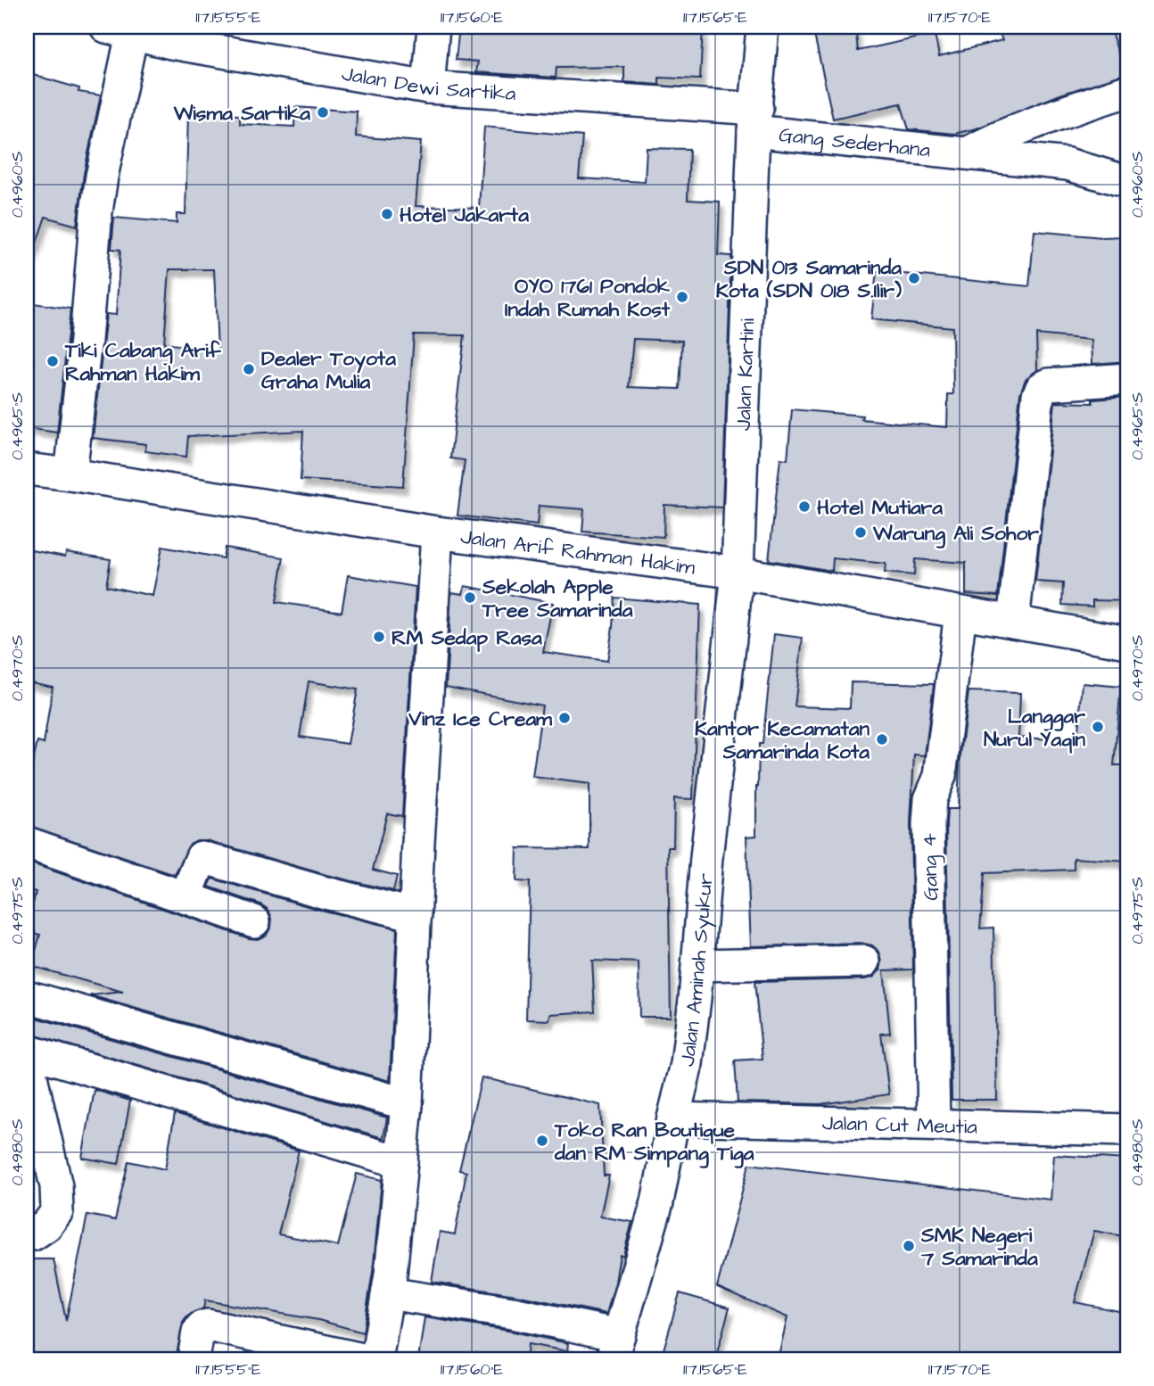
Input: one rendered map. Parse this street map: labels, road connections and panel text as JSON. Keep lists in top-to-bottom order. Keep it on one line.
{"streets":{"street":["Jalan Dewi Sartika","Gang Sederhana","Jalan Kartini","Jalan Arif Rahman Hakim","Gang 4","Jalan Aminah Syukur","Jalan Cut Meutia"]},"crossings":[["Jalan Dewi Sartika","Gang Sederhana"],["Jalan Dewi Sartika","Jalan Kartini"],["Gang Sederhana","Jalan Kartini"],["Jalan Kartini","Jalan Arif Rahman Hakim"],["Jalan Kartini","Jalan Aminah Syukur"],["Jalan Arif Rahman Hakim","Gang 4"],["Jalan Arif Rahman Hakim","Jalan Aminah Syukur"],["Gang 4","Jalan Cut Meutia"],["Jalan Aminah Syukur","Jalan Cut Meutia"]],"places":["Wisma Sartika","Hotel Jakarta","SDN 013 Samarinda Kota (SDN 018 S.Ilir)","OYO 1761 Pondok Indah Rumah Kost","Tiki Cabang Arif Rahman Hakim","Dealer Toyota Graha Mulia","Hotel Mutiara","Warung Ali Sohor","Sekolah Apple Tree Samarinda","RM Sedap Rasa","Vinz Ice Cream","Langgar Nurul Yaqin","Kantor Kecamatan Samarinda Kota","Toko Ran Boutique dan RM Simpang Tiga","SMK Negeri 7 Samarinda"],"coordinates":["117.1555°E","117.1560°E","117.1565°E","117.1570°E","0.4960°S","0.4965°S","0.4970°S","0.4975°S","0.4980°S"]}
